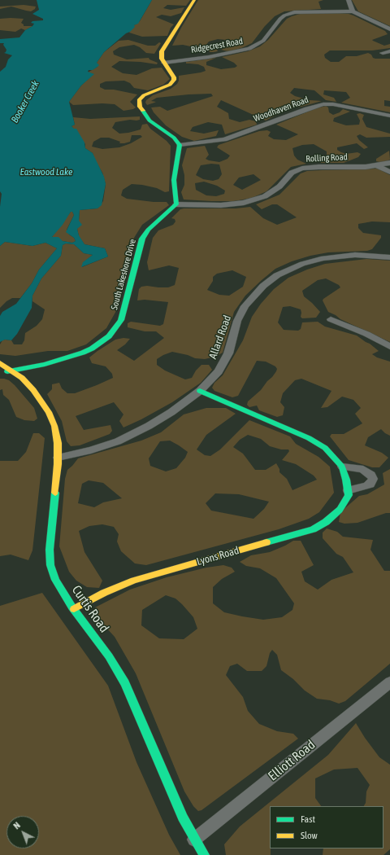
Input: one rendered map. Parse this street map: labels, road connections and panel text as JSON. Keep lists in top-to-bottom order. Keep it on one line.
{"streets":{"street":["Ridgecrest Road","Woodhaven Road","Rolling Road","South Lakeshore Drive","Allard Road","Lyons Road","Curtis Road","Elliott Road"]},"crossings":[["Rolling Road","South Lakeshore Drive"],["South Lakeshore Drive","Curtis Road"],["Allard Road","Curtis Road"],["Lyons Road","Curtis Road"],["Curtis Road","Elliott Road"]],"water":["Booker Creek","Eastwood Lake"],"legend":["Fast","Slow"],"north":"top left"}
